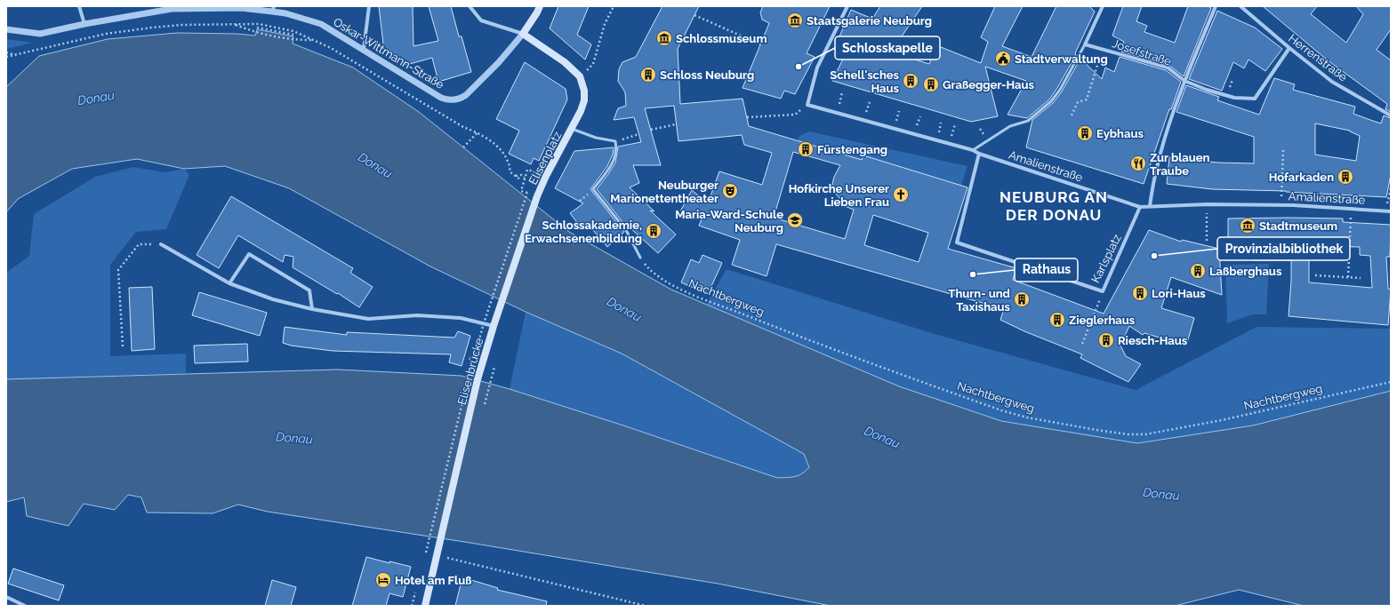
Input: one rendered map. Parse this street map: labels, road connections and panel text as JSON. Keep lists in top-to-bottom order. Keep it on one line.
{"streets":{"main road":["Elisenplatz","Elisenbrücke"],"street":["Josefstraße","Oskar-Wittmann-Straße","Herrenstraße","Amalienstraße","Karlsplatz"],"path":["Nachtbergweg"]},"crossings":[["Josefstraße","Herrenstraße"],["Oskar-Wittmann-Straße","Elisenplatz"],["Elisenplatz","Elisenbrücke"],["Amalienstraße","Karlsplatz"]],"districts":["NEUBURG AN DER DONAU"],"water":["Donau"],"places":{"museum":["Staatsgalerie Neuburg","Schlossmuseum","Stadtmuseum"],"public building":["Stadtverwaltung"],"other":["Schlosskapelle","Provinzialbibliothek","Rathaus"],"building":["Schloss Neuburg","Schell'sches Haus","Graßegger-Haus","Eybhaus","Fürstengang","Hofarkaden","Schlossakademie, Erwachsenenbildung","Laßberghaus","Lori-Haus","Thurn- und Taxishaus","Zieglerhaus","Riesch-Haus"],"restaurant":["Zur blauen Traube"],"theatre":["Neuburger Marionettentheater"],"church":["Hofkirche Unserer Lieben Frau"],"school or university":["Maria-Ward-Schule Neuburg"],"hotel":["Hotel am Fluß"]}}
